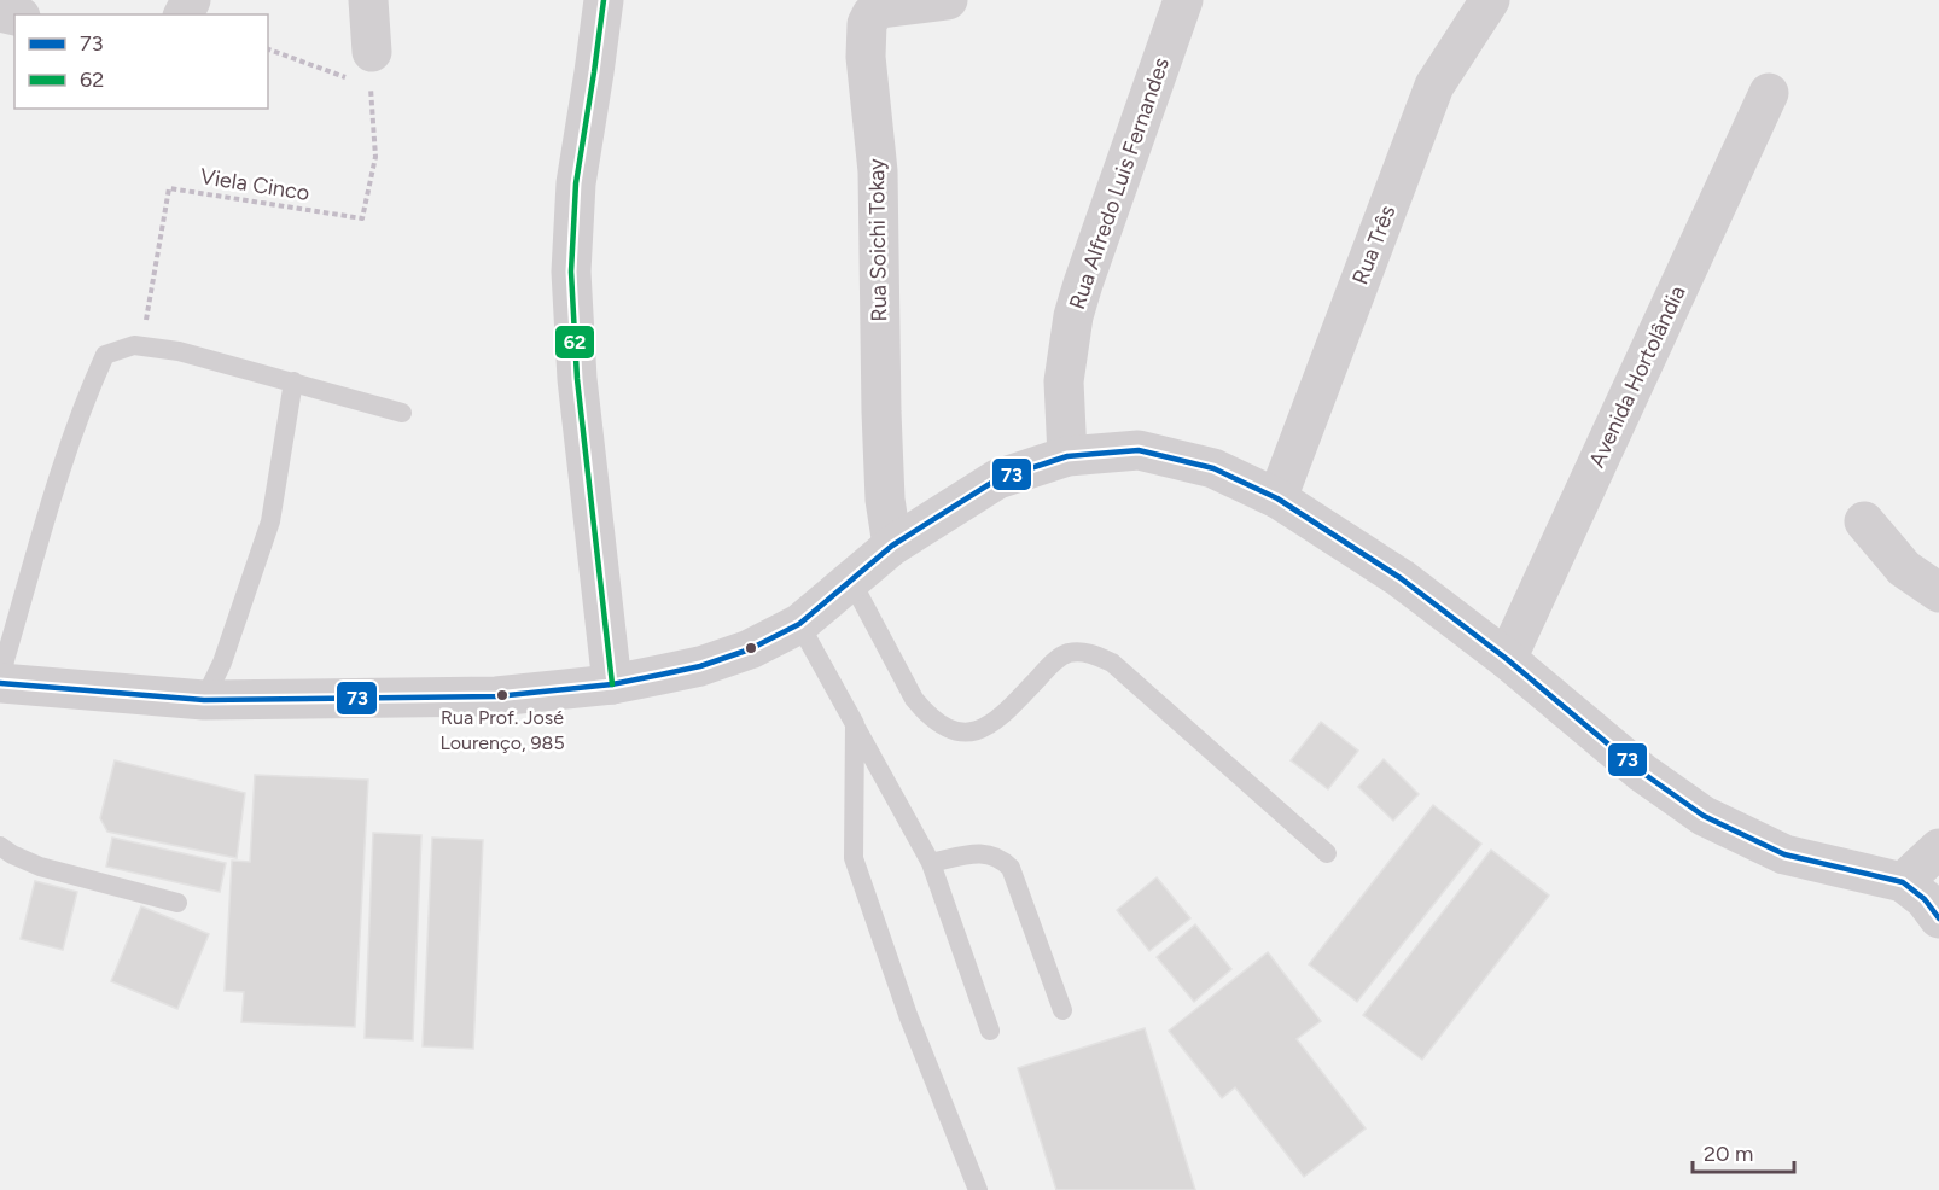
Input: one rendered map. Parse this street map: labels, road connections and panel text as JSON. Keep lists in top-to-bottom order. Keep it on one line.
{"streets":{"street":["Rua Alfredo Luis Fernandes","Rua Soichi Tokay","Rua Três","Avenida Hortolândia"],"path":["Viela Cinco"]},"places":["Rua Prof. José Lourenço, 985"],"lines":["transit line 62","transit line 73"],"legend":["73","62"],"scale_bar":"20 m"}
